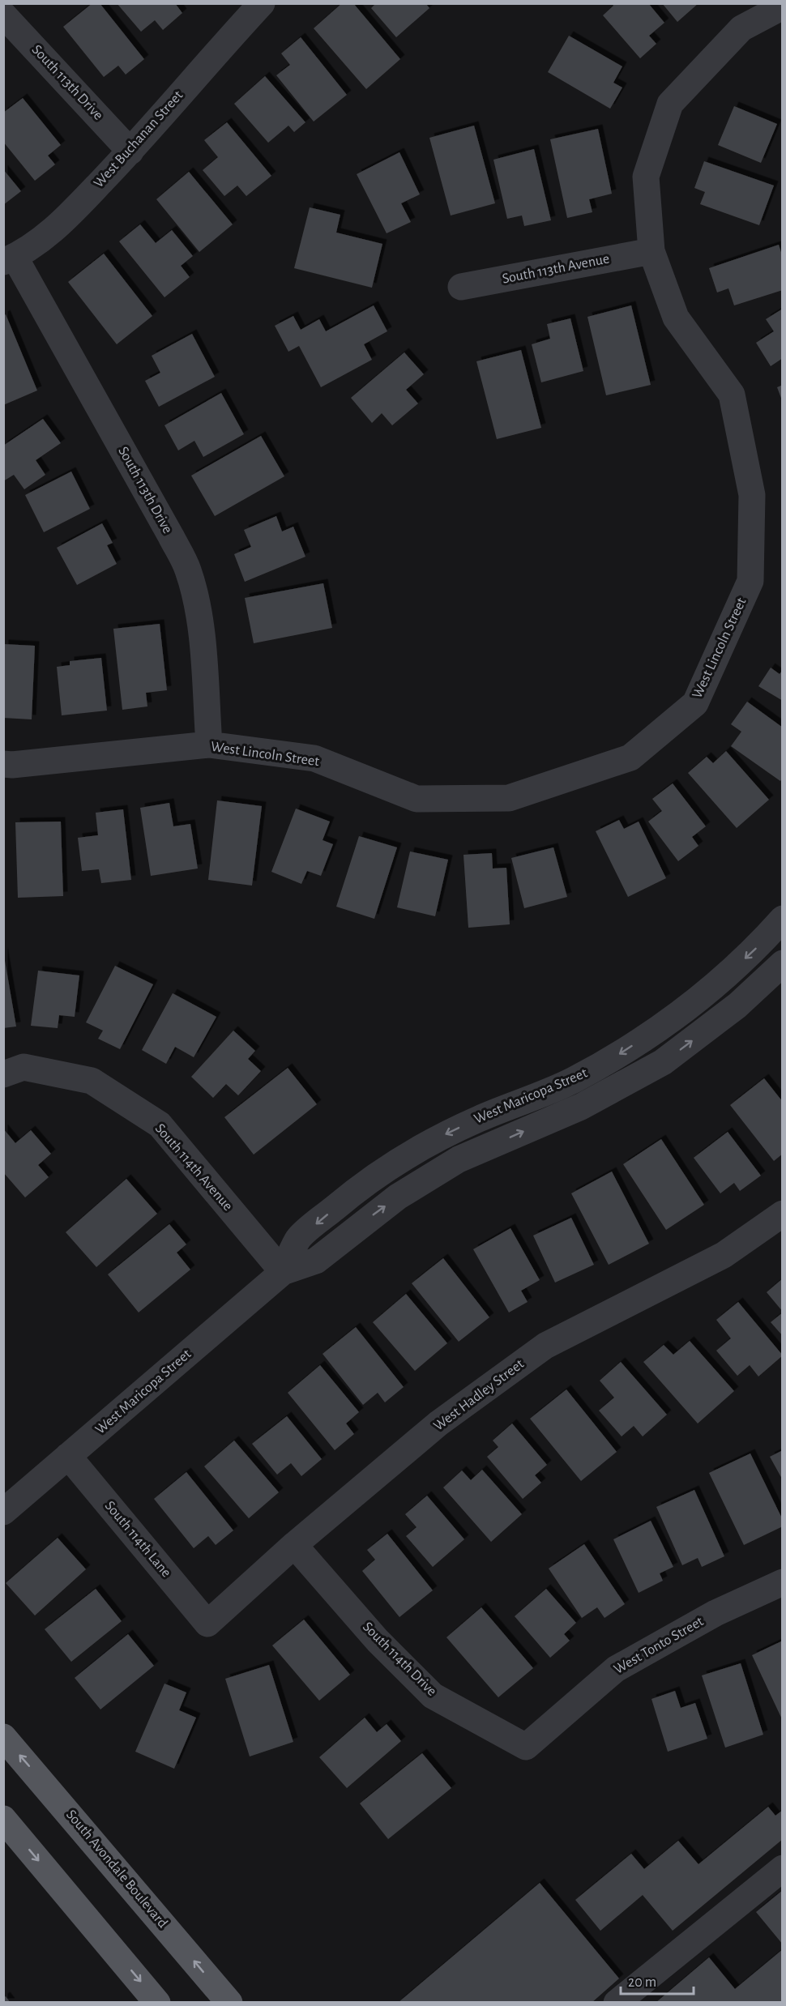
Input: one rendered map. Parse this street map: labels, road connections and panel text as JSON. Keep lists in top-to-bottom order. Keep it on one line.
{"streets":{"main road":["South Avondale Boulevard"],"street":["South 113th Drive","West Buchanan Street","South 113th Avenue","West Lincoln Street","West Maricopa Street","South 114th Avenue","West Hadley Street","South 114th Lane","West Tonto Street","South 114th Drive"]},"crossings":[["South 113th Drive","West Buchanan Street"],["South 113th Drive","West Lincoln Street"],["South 113th Avenue","West Lincoln Street"],["West Maricopa Street","South 114th Avenue"],["West Maricopa Street","South 114th Lane"],["West Hadley Street","South 114th Lane"],["West Hadley Street","South 114th Drive"],["West Tonto Street","South 114th Drive"]],"scale_bar":"20 m"}
